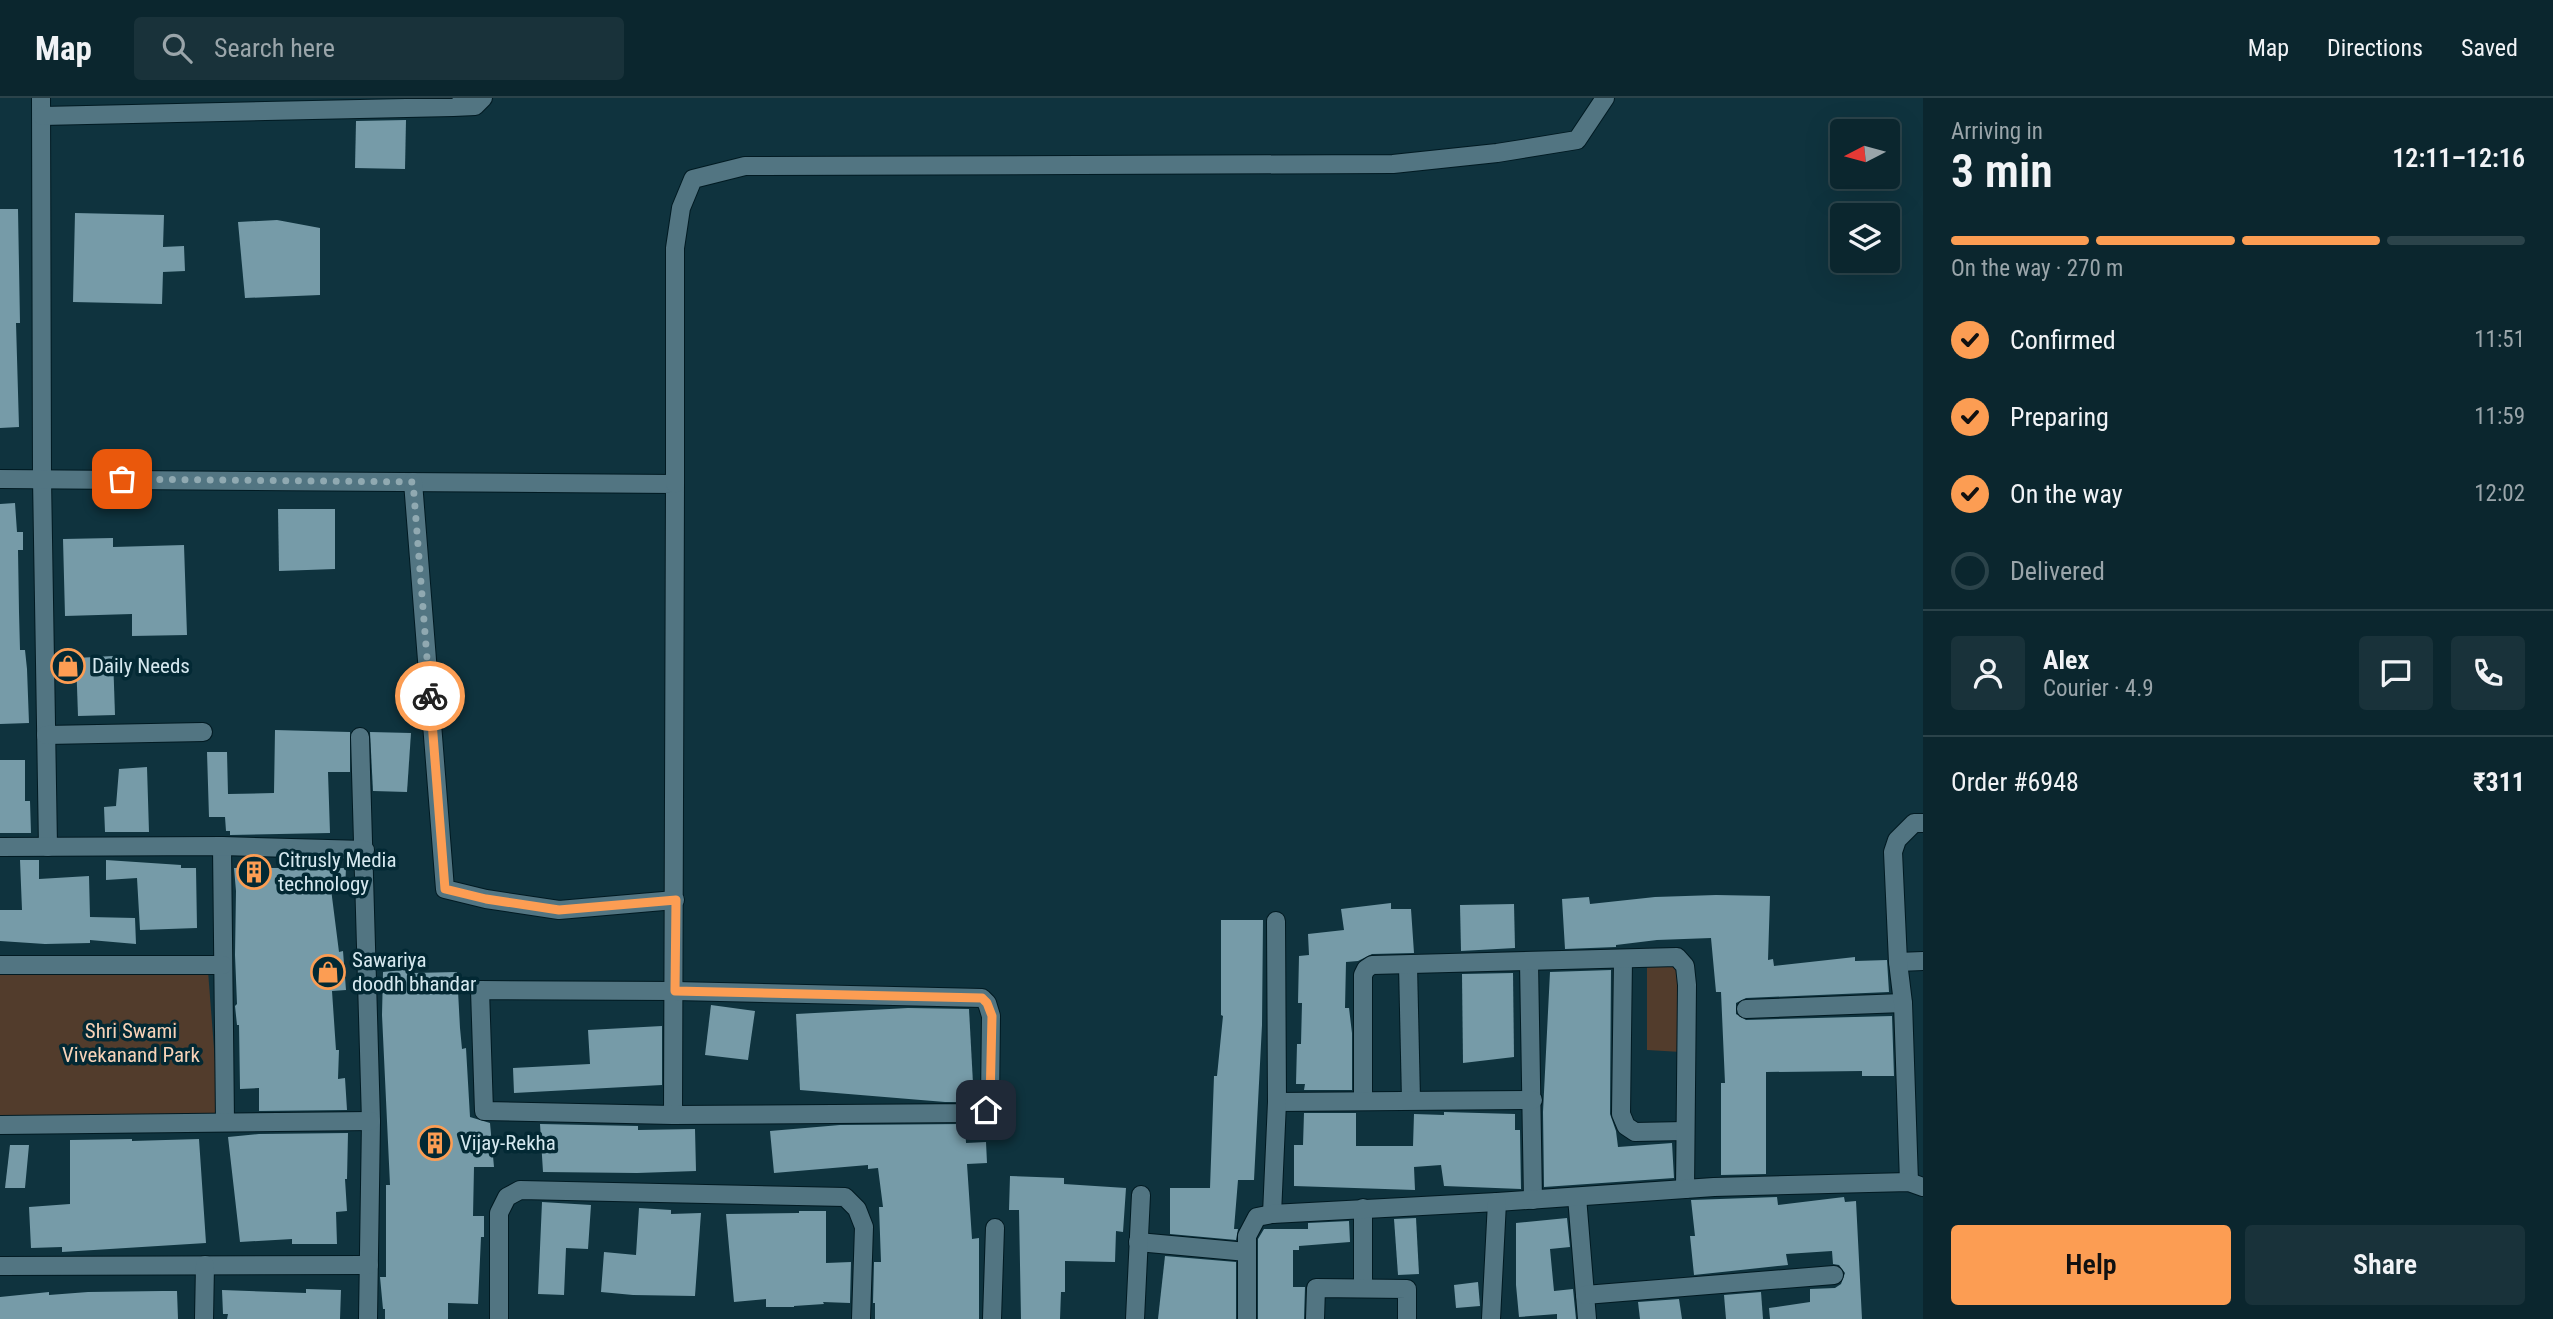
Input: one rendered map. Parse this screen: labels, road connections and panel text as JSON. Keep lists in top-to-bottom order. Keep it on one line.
{"parks":["Shri Swami Vivekanand Park"],"places":{"shop":["Daily Needs","Sawariya doodh bhandar"],"building":["Citrusly Media technology","Vijay-Rekha"]},"north":"left","page":{"header":"Map","search":"Search here","nav":["Map","Directions","Saved"],"heading":["3 min","Arriving in","12:11–12:16"],"panel":["Alex","Courier · 4.9","Order #6948","₹311"],"bar":"On the way · 270 m","list":[["Confirmed","11:51"],["Preparing","11:59"],["On the way","12:02"],"Delivered"],"buttons":["Help","Share"]}}
